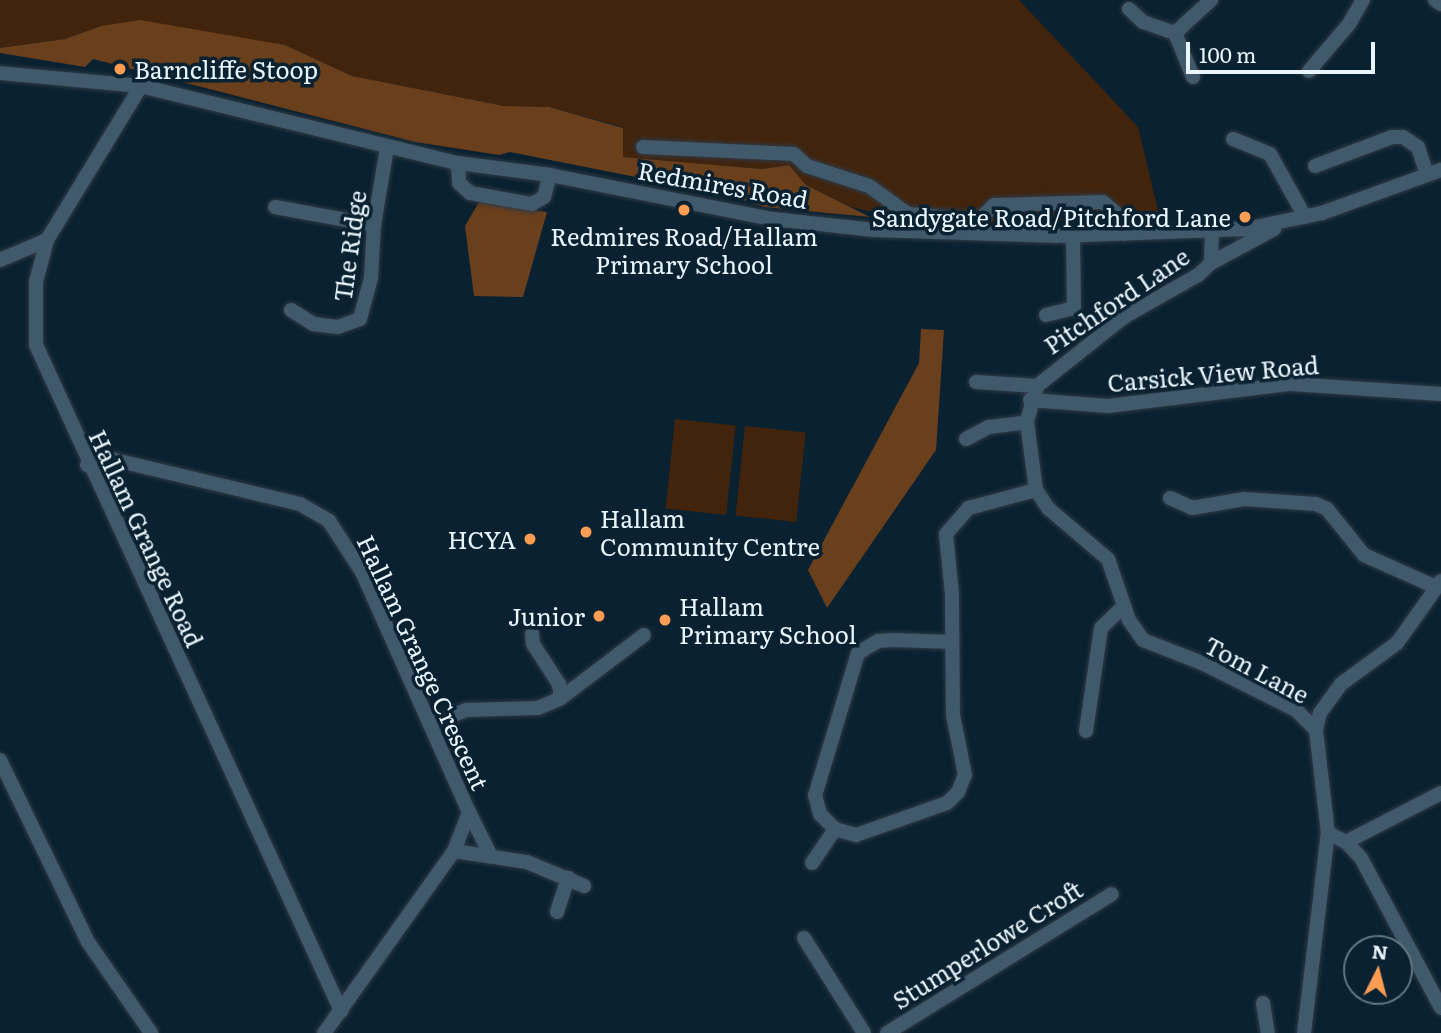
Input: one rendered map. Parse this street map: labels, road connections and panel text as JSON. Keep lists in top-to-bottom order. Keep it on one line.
{"streets":{"street":["Redmires Road","The Ridge","Pitchford Lane","Carsick View Road","Hallam Grange Road","Hallam Grange Crescent","Tom Lane","Stumperlowe Croft"]},"crossings":[["Redmires Road","The Ridge"],["Redmires Road","Pitchford Lane"],["Redmires Road","Hallam Grange Road"],["Pitchford Lane","Carsick View Road"],["Hallam Grange Road","Hallam Grange Crescent"]],"places":["Barncliffe Stoop","Redmires Road/Hallam Primary School","Sandygate Road/Pitchford Lane","Hallam Community Centre","HCYA","Junior","Hallam Primary School"],"scale_bar":"100 m","north":"top"}
